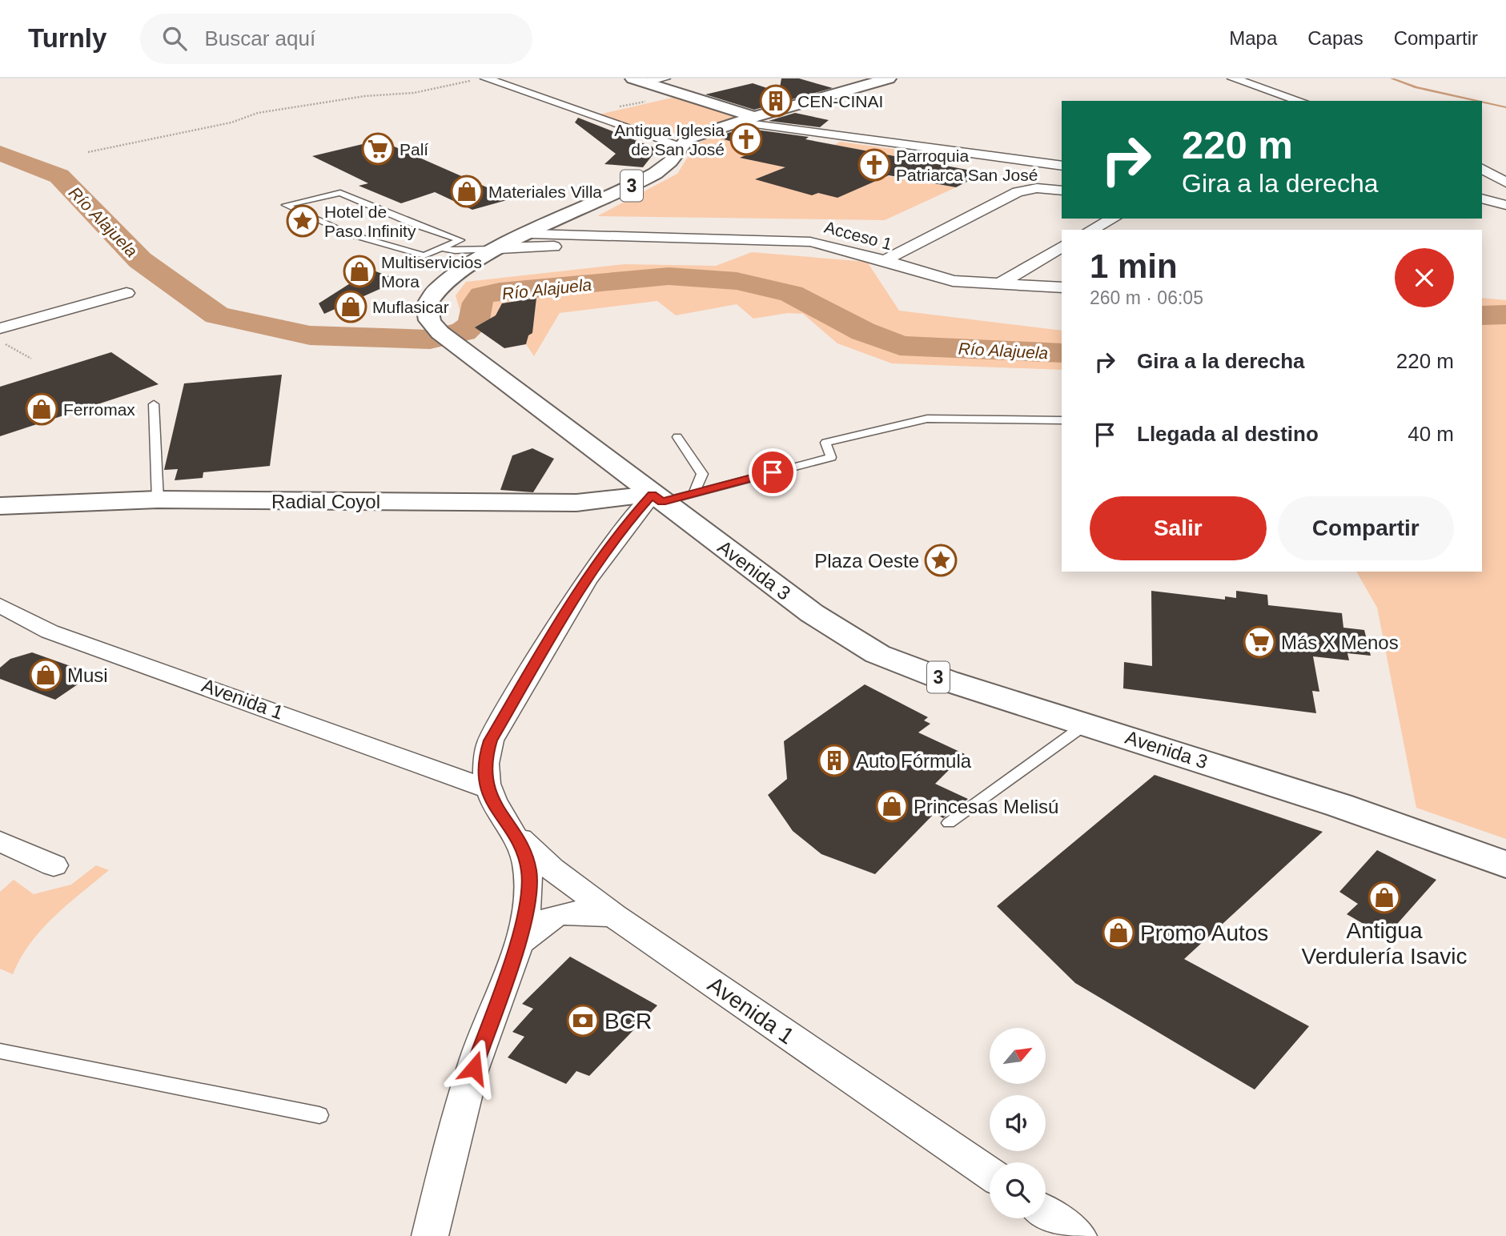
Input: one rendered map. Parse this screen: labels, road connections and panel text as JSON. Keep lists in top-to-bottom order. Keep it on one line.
{"streets":{"main road":["3","Radial Coyol","Avenida 3"],"street":["Acceso 1","Avenida 1"]},"crossings":[["Acceso 1","Avenida 3"],["Radial Coyol","Avenida 3"]],"water":["Río Alajuela"],"places":{"building":["CEN-CINAI","Auto Fórmula"],"church":["Antigua Iglesia de San José","Parroquia Patriarca San José"],"supermarket":["Palí","Más X Menos"],"shop":["Materiales Villa","Multiservicios Mora","Muflasicar","Ferromax","Musi","Princesas Melisú","Antigua Verdulería Isavic","Promo Autos"],"place":["Hotel de Paso Infinity","Plaza Oeste"],"bank":["BCR"]},"north":"top right","page":{"header":"Turnly","search":"Buscar aquí","nav":["Mapa","Capas","Compartir"],"turn":["220 m","Gira a la derecha"],"heading":["1 min","260 m · 06:05"],"list":[{"name":"Gira a la derecha","value":"220 m"},{"name":"Llegada al destino","value":"40 m"}],"buttons":["Salir","Compartir"]}}
